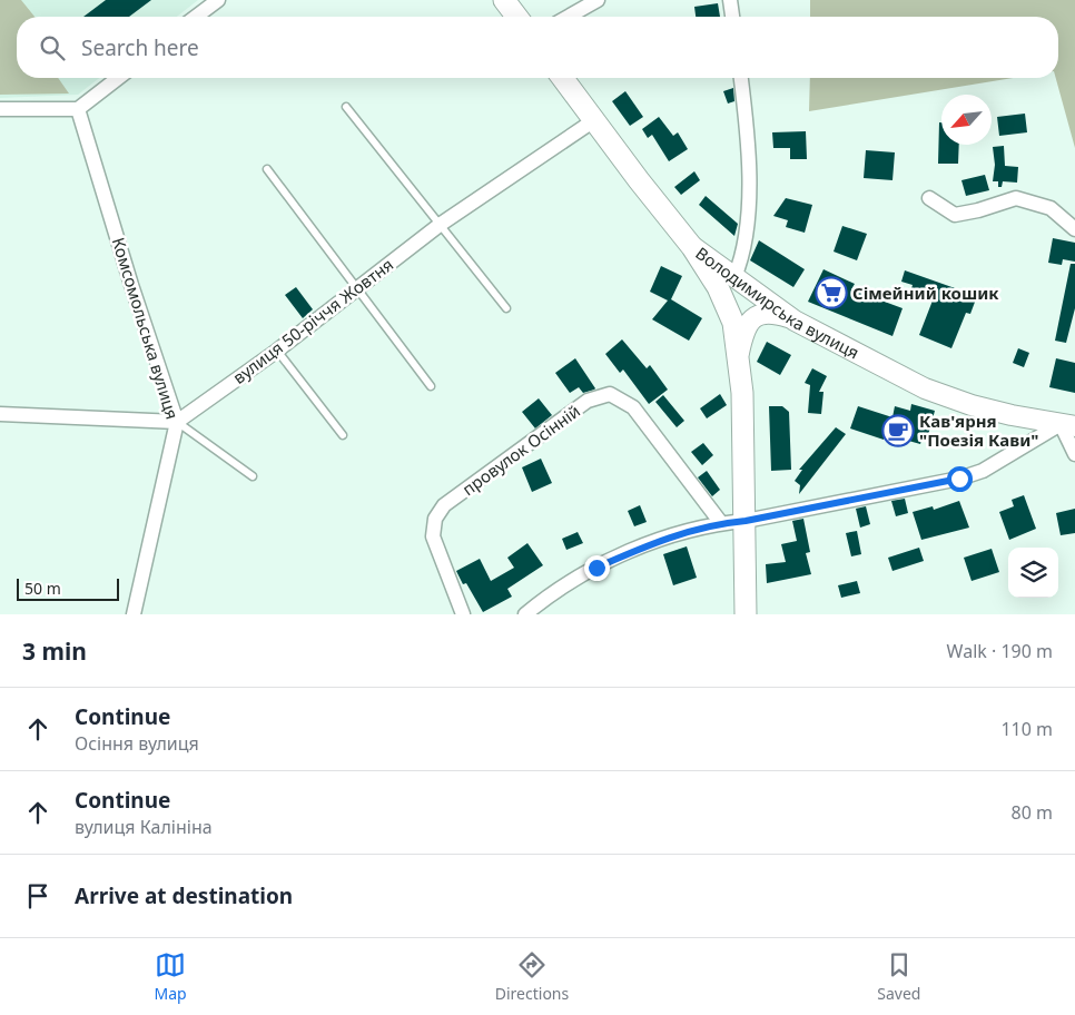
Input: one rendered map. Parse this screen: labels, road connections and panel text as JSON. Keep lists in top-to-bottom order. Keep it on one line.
{"streets":{"main road":["Володимирська вулиця"],"street":["вулиця 50-річчя Жовтня","Комсомольська вулиця","провулок Осінній"]},"crossings":[["Володимирська вулиця","вулиця 50-річчя Жовтня"],["вулиця 50-річчя Жовтня","Комсомольська вулиця"]],"places":{"supermarket":["Сімейний кошик"],"cafe":["Кав'ярня \"Поезія Кави\""]},"scale_bar":"50 m","north":"bottom left","page":{"search":"Search here","scale":"50 m","heading":["3 min","Walk · 190 m"],"list":[["Continue","Осіння вулиця","110 m"],["Continue","вулиця Калініна","80 m"],"Arrive at destination"],"nav":["Map","Directions","Saved"]}}
